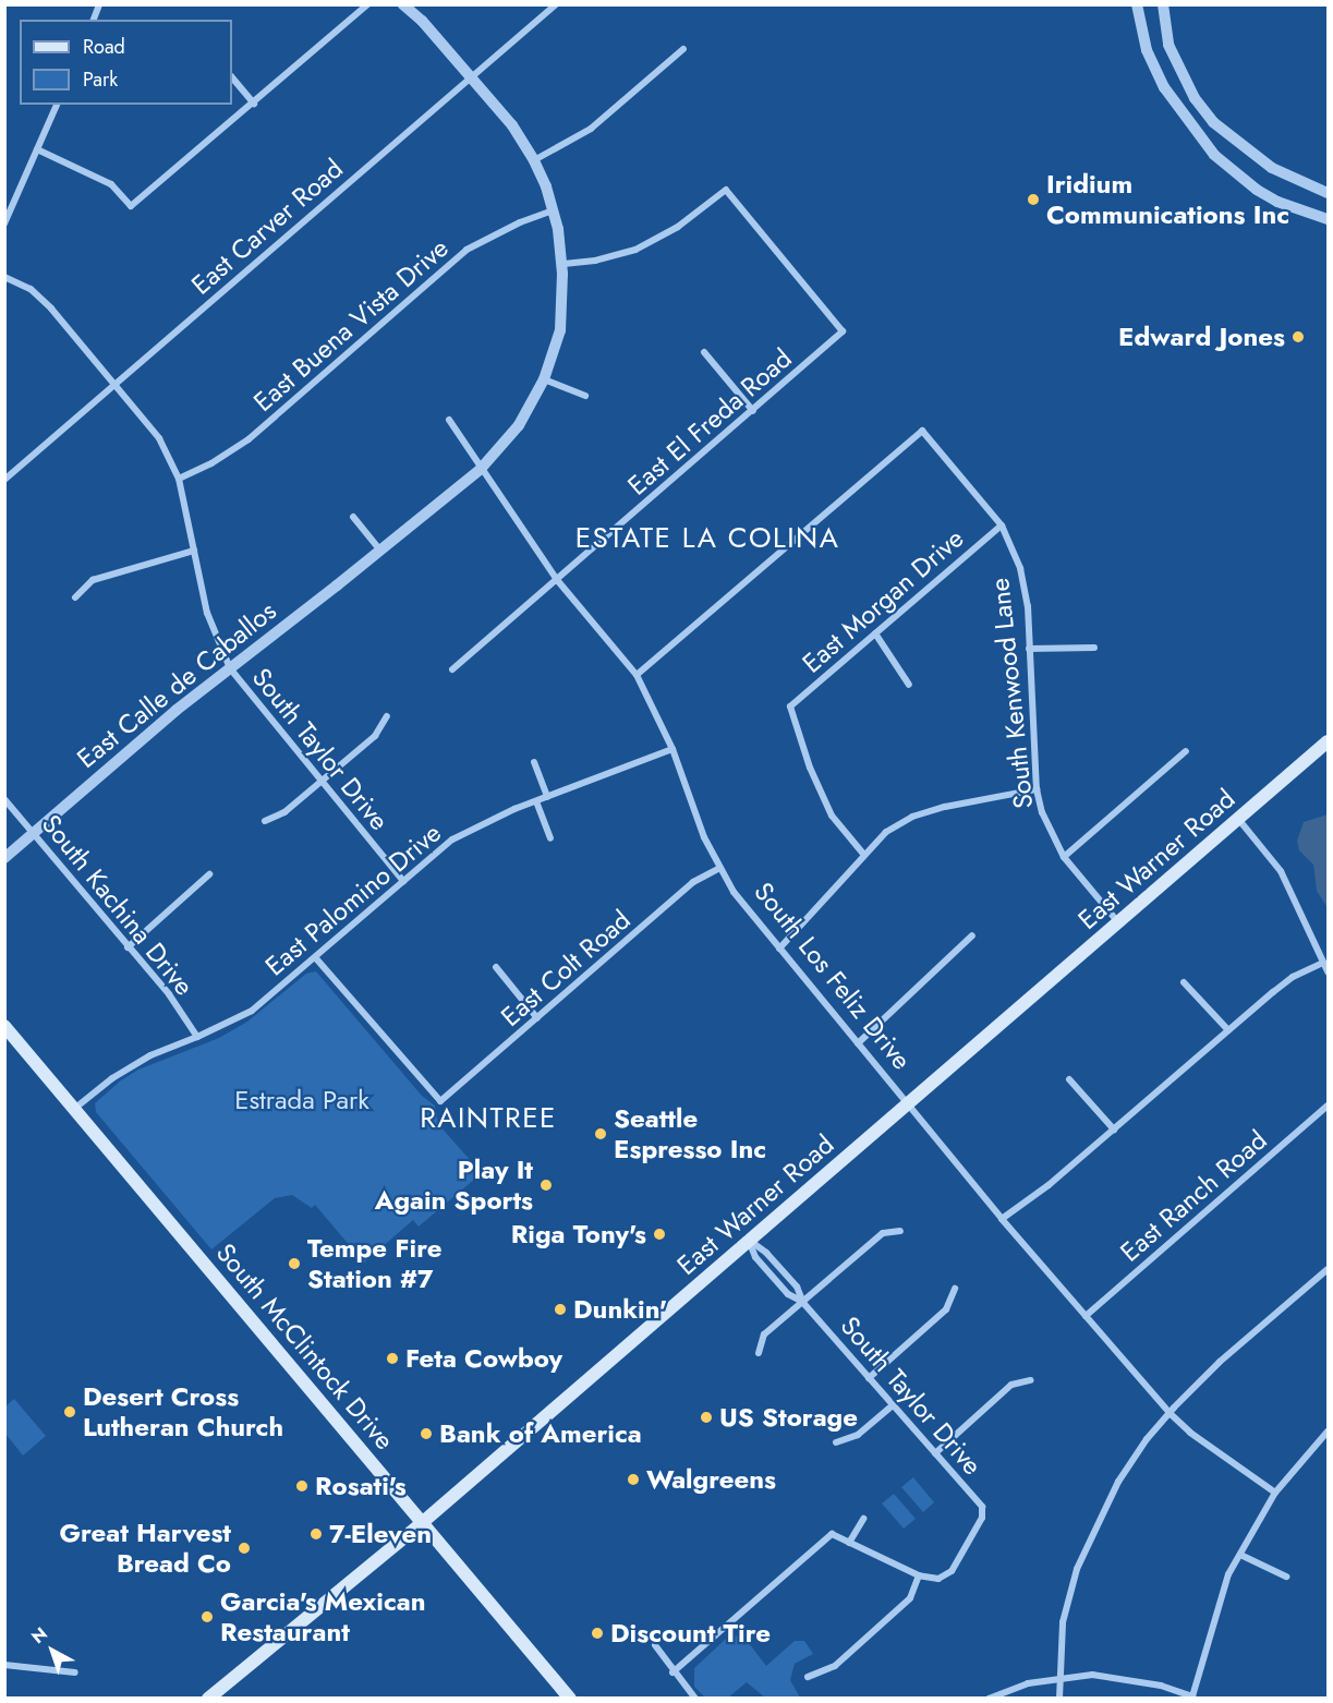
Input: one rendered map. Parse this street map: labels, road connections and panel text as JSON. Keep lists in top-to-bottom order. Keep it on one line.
{"streets":{"main road":["East Warner Road","South McClintock Drive"],"street":["East Carver Road","East Buena Vista Drive","East El Freda Road","East Morgan Drive","East Calle de Caballos","South Kenwood Lane","South Taylor Drive","East Palomino Drive","South Kachina Drive","East Colt Road","South Los Feliz Drive","East Ranch Road"]},"crossings":[["East Carver Road","East Calle de Caballos"],["East Carver Road","South Taylor Drive"],["East Buena Vista Drive","East Calle de Caballos"],["East Buena Vista Drive","South Taylor Drive"],["East El Freda Road","East Calle de Caballos"],["East El Freda Road","South Los Feliz Drive"],["East Morgan Drive","South Kenwood Lane"],["East Calle de Caballos","South Taylor Drive"],["East Calle de Caballos","South Kachina Drive"],["East Calle de Caballos","South Los Feliz Drive"],["South Kenwood Lane","East Warner Road"],["South Kenwood Lane","South Los Feliz Drive"],["South Taylor Drive","East Warner Road"],["South Taylor Drive","East Palomino Drive"],["East Warner Road","South Los Feliz Drive"],["East Warner Road","South McClintock Drive"],["East Palomino Drive","South Kachina Drive"],["East Palomino Drive","East Colt Road"],["East Palomino Drive","South Los Feliz Drive"],["East Palomino Drive","South McClintock Drive"],["East Colt Road","South Los Feliz Drive"],["South Los Feliz Drive","East Ranch Road"]],"districts":["ESTATE LA COLINA","RAINTREE"],"parks":["Estrada Park"],"places":["Iridium Communications Inc","Edward Jones","Seattle Espresso Inc","Play It Again Sports","Riga Tony's","Tempe Fire Station #7","Dunkin'","Feta Cowboy","Desert Cross Lutheran Church","US Storage","Bank of America","Walgreens","Rosati's","7-Eleven","Great Harvest Bread Co","Garcia's Mexican Restaurant","Discount Tire"],"legend":["Road","Park"],"north":"top left"}
